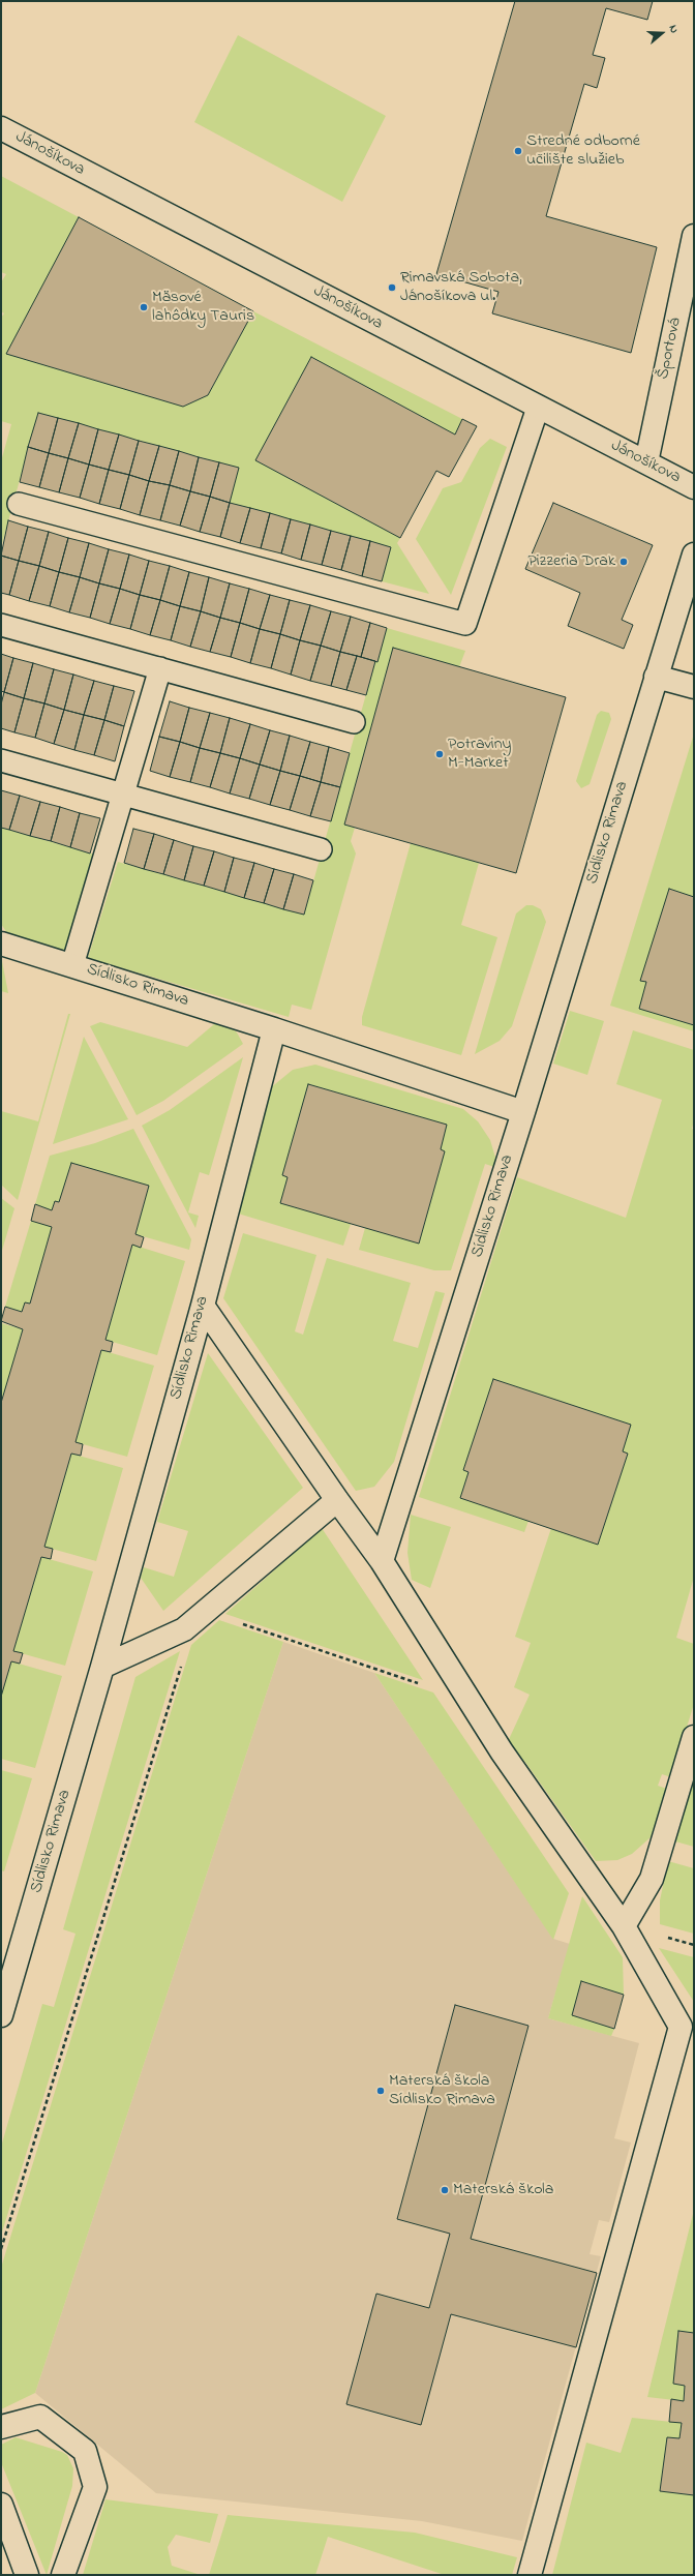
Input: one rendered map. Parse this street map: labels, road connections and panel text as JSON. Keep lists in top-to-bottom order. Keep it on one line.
{"streets":{"street":["Jánošíkova","Športová","Sídlisko Rimava"]},"crossings":[["Jánošíkova","Športová"]],"places":["Stredné odborné učilište služieb","Rimavská Sobota, Jánošíkova ul.","Mäsové lahôdky Tauris","Pizzeria Drak","Potraviny M-Market","Materská škola Sídlisko Rimava","Materská škola"],"north":"right"}
